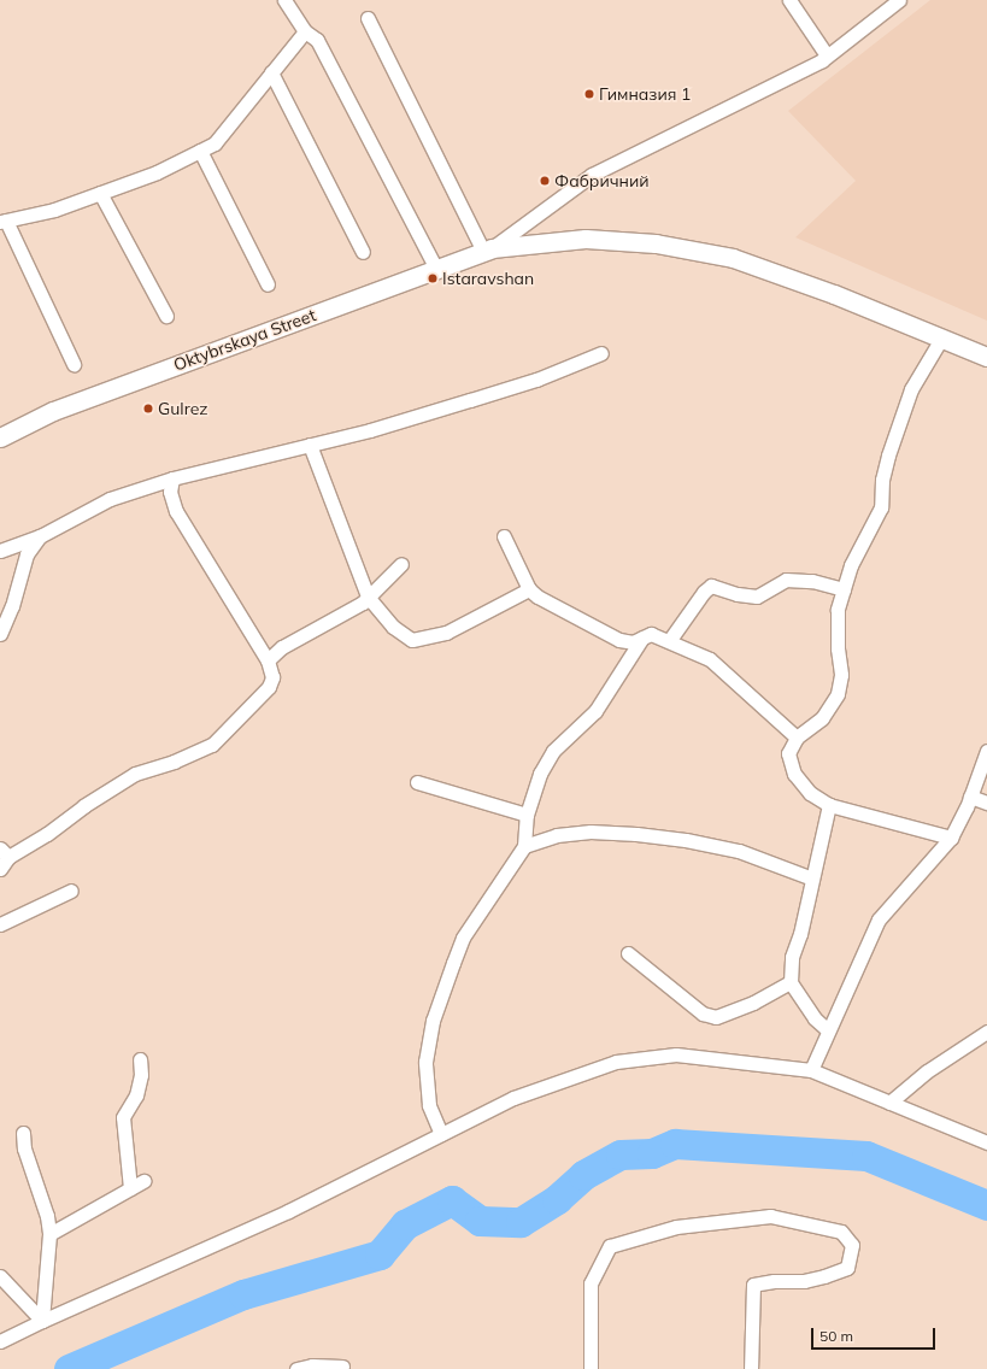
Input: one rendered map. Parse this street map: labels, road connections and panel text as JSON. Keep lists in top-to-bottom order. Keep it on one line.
{"streets":{"main road":["Oktybrskaya Street"]},"places":["Гимназия 1","Фабричний","Istaravshan","Gulrez"],"scale_bar":"50 m"}
